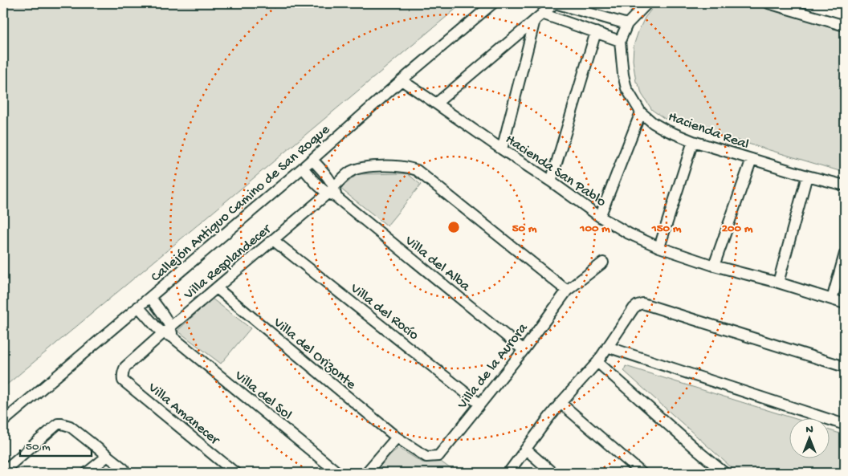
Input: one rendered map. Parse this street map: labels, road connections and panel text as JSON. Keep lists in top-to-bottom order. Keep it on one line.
{"streets":{"street":["Hacienda Real","Hacienda San Pablo","Callejón Antiguo Camino de San Roque","Villa Resplandecer","Villa del Alba","Villa del Rocío","Villa del Orizonte","Villa de la Aurora","Villa del Sol","Villa Amanecer"]},"crossings":[["Hacienda San Pablo","Callejón Antiguo Camino de San Roque"],["Callejón Antiguo Camino de San Roque","Villa del Alba"],["Callejón Antiguo Camino de San Roque","Villa del Sol"],["Villa Resplandecer","Villa del Alba"],["Villa Resplandecer","Villa del Rocío"],["Villa Resplandecer","Villa del Orizonte"],["Villa Resplandecer","Villa de la Aurora"],["Villa Resplandecer","Villa del Sol"],["Villa Resplandecer","Villa Amanecer"],["Villa del Alba","Villa de la Aurora"],["Villa del Rocío","Villa de la Aurora"],["Villa del Orizonte","Villa de la Aurora"]],"scale_bar":"50 m","north":"top","rings":["50 m","100 m","150 m","200 m"]}
